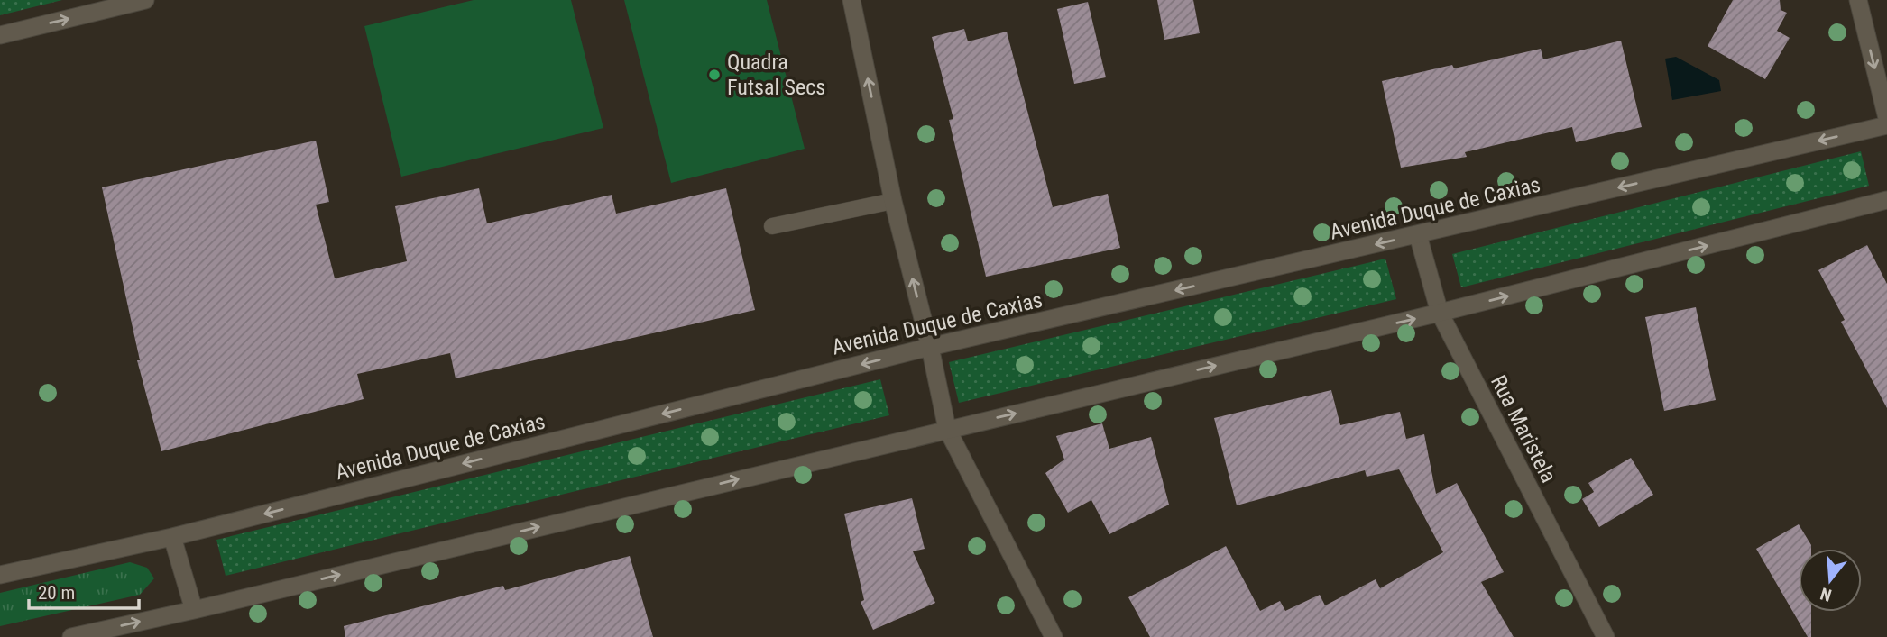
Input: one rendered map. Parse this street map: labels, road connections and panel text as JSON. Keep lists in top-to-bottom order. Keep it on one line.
{"streets":{"street":["Avenida Duque de Caxias","Rua Maristela"]},"crossings":[["Avenida Duque de Caxias","Rua Maristela"]],"places":["Quadra Futsal Secs"],"scale_bar":"20 m","north":"bottom"}
